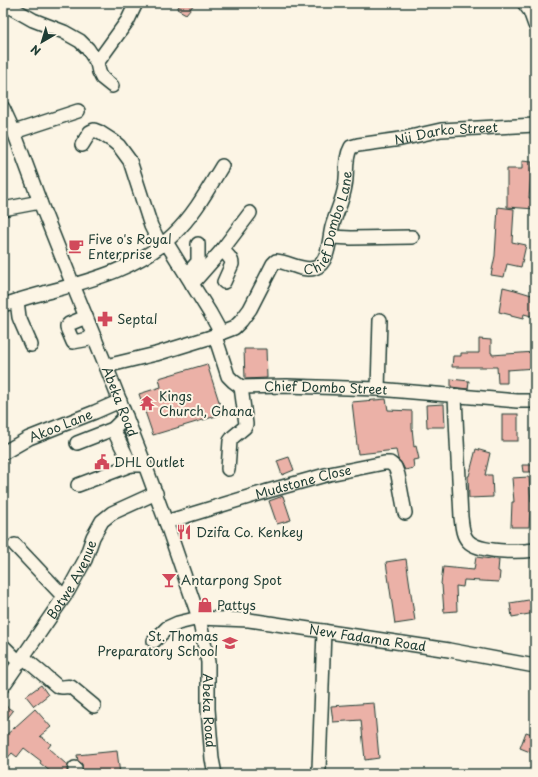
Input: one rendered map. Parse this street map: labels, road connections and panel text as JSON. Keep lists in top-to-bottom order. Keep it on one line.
{"streets":{"street":["Nii Darko Street","Chief Dombo Lane","Chief Dombo Street","Abeka Road","Akoo Lane","Mudstone Close","Botwe Avenue","New Fadama Road"]},"crossings":[["Nii Darko Street","Chief Dombo Lane"],["Abeka Road","Akoo Lane"],["Abeka Road","Mudstone Close"],["Abeka Road","Botwe Avenue"],["Abeka Road","New Fadama Road"]],"places":{"cafe":["Five o's Royal Enterprise"],"pharmacy":["Septal"],"temple":["Kings Church, Ghana"],"public building":["DHL Outlet"],"restaurant":["Dzifa Co. Kenkey"],"bar":["Antarpong Spot"],"shop":["Pattys"],"school or university":["St. Thomas Preparatory School"]},"north":"bottom left"}
